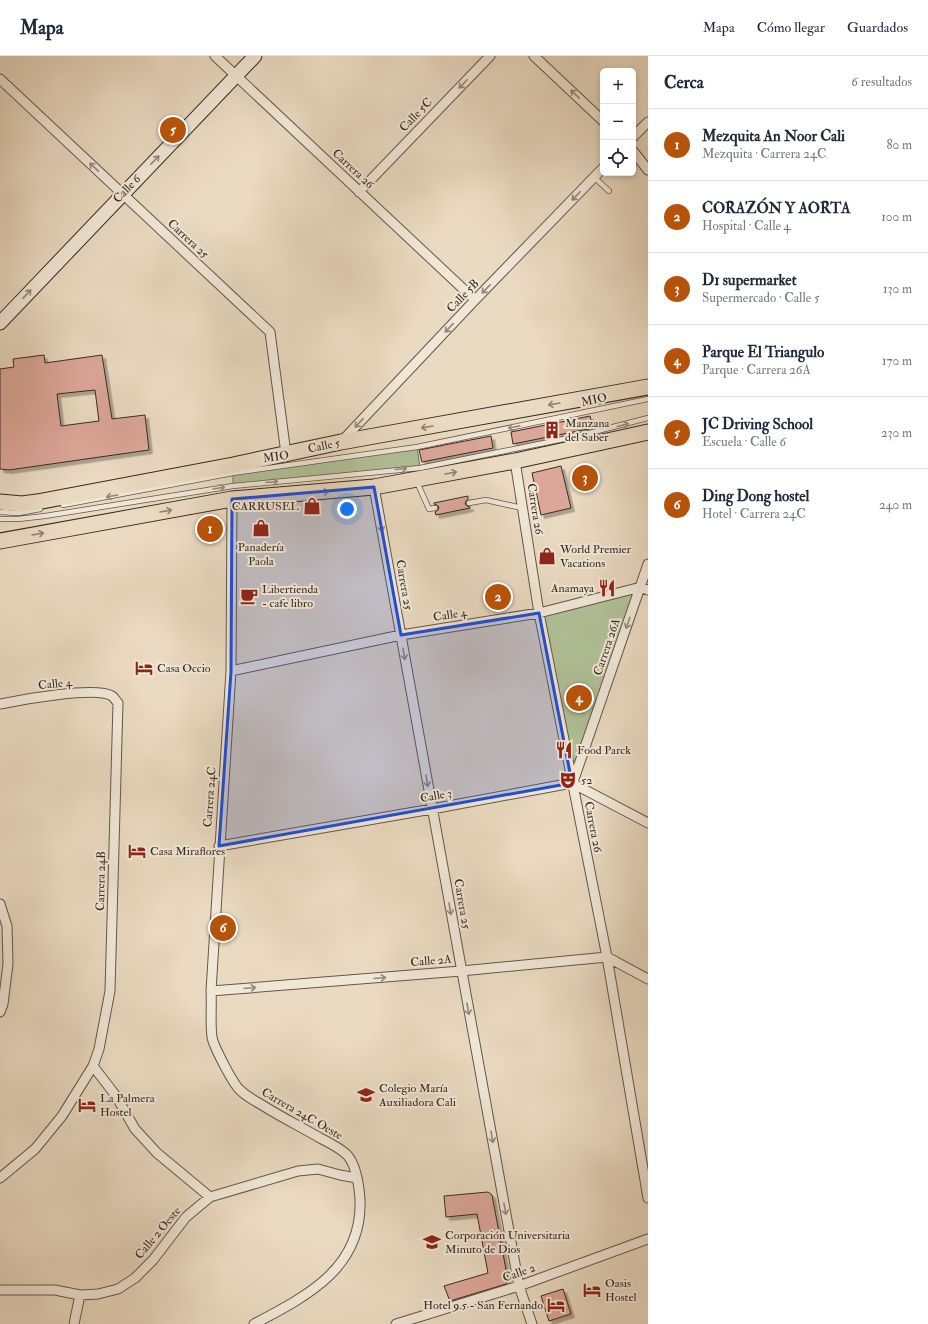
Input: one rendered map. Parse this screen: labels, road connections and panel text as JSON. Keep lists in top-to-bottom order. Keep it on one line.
{"streets":{"main road":["Calle 6","Calle 5"],"street":["Calle 5C","Carrera 26","Carrera 25","Calle 5B","Calle 4","Carrera 26A","Calle 3","Carrera 24C","Carrera 24B","Calle 2A","Carrera 24C Oeste","Calle 2 Oeste","Calle 2"],"lane":["MIO"]},"crossings":[["Calle 5C","Carrera 26"],["Carrera 26","Calle 6"],["Carrera 26","Calle 5B"],["Carrera 26","Calle 4"],["Carrera 26","Carrera 26A"],["Carrera 26","Calle 3"],["Carrera 26","Calle 2A"],["Calle 6","Carrera 25"],["Carrera 25","Calle 5"],["Carrera 25","Calle 4"],["Carrera 25","Calle 3"],["Carrera 25","Calle 2A"],["Carrera 25","Calle 2"],["Calle 5B","Calle 5"],["Calle 4","Carrera 26A"],["Calle 4","Carrera 24C"],["Calle 4","Carrera 24B"],["Carrera 26A","Calle 3"],["Calle 3","Carrera 24C"],["Carrera 24C","Calle 2A"],["Carrera 24C","Carrera 24C Oeste"],["Carrera 24C Oeste","Calle 2 Oeste"]],"one_way":["Calle 5C","Calle 6","Calle 5B","Carrera 26A","Calle 2A"],"places":{"building":["Manzana del Saber"],"shop":["CARRUSEL","Panadería Paola","World Premier Vacations"],"restaurant":["Anamaya","Food Parck"],"cafe":["Libertienda - cafe libro"],"hotel":["Casa Occio","Casa Miraflores","La Palmera Hostel","Oasis Hostel","Hotel 9.5 - San Fernando"],"theatre":["52"],"school or university":["Colegio María Auxiliadora Cali","Corporación Universitaria Minuto de Dios"]},"page":{"header":"Mapa","nav":["Mapa","Cómo llegar","Guardados"],"heading":["Cerca","6 resultados"],"map_buttons":["+","−"],"list":[{"mark":"1","name":"Mezquita An Noor Cali","note":"Mezquita · Carrera 24C","value":"80 m"},{"mark":"2","name":"CORAZÓN Y AORTA","note":"Hospital · Calle 4","value":"100 m"},{"mark":"3","name":"D1 supermarket","note":"Supermercado · Calle 5","value":"130 m"},{"mark":"4","name":"Parque El Triangulo","note":"Parque · Carrera 26A","value":"170 m"},{"mark":"5","name":"JC Driving School","note":"Escuela · Calle 6","value":"230 m"},{"mark":"6","name":"Ding Dong hostel","note":"Hotel · Carrera 24C","value":"240 m"}],"pins":["5","3","1","2","4","6"]}}
